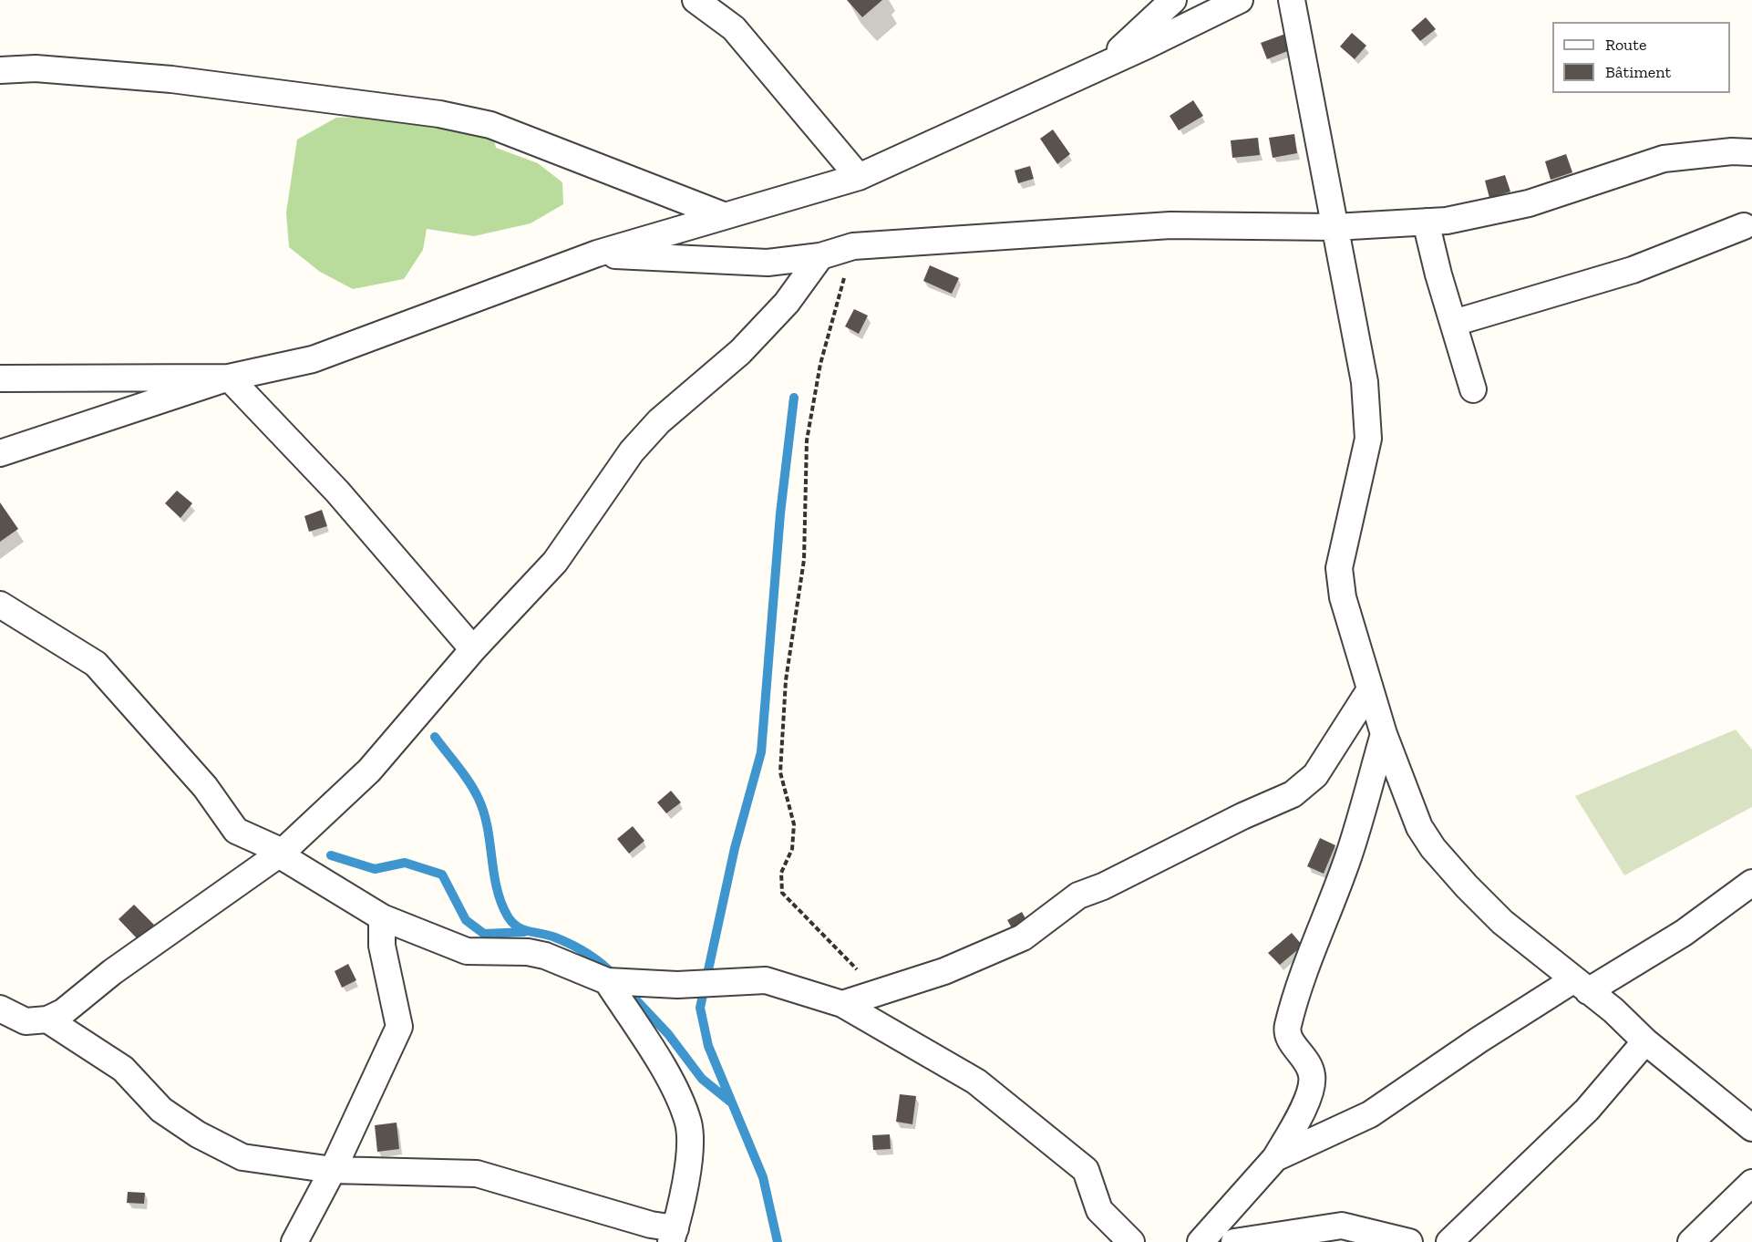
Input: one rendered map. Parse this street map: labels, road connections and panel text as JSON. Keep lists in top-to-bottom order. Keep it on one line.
{"legend":["Route","Bâtiment"]}
